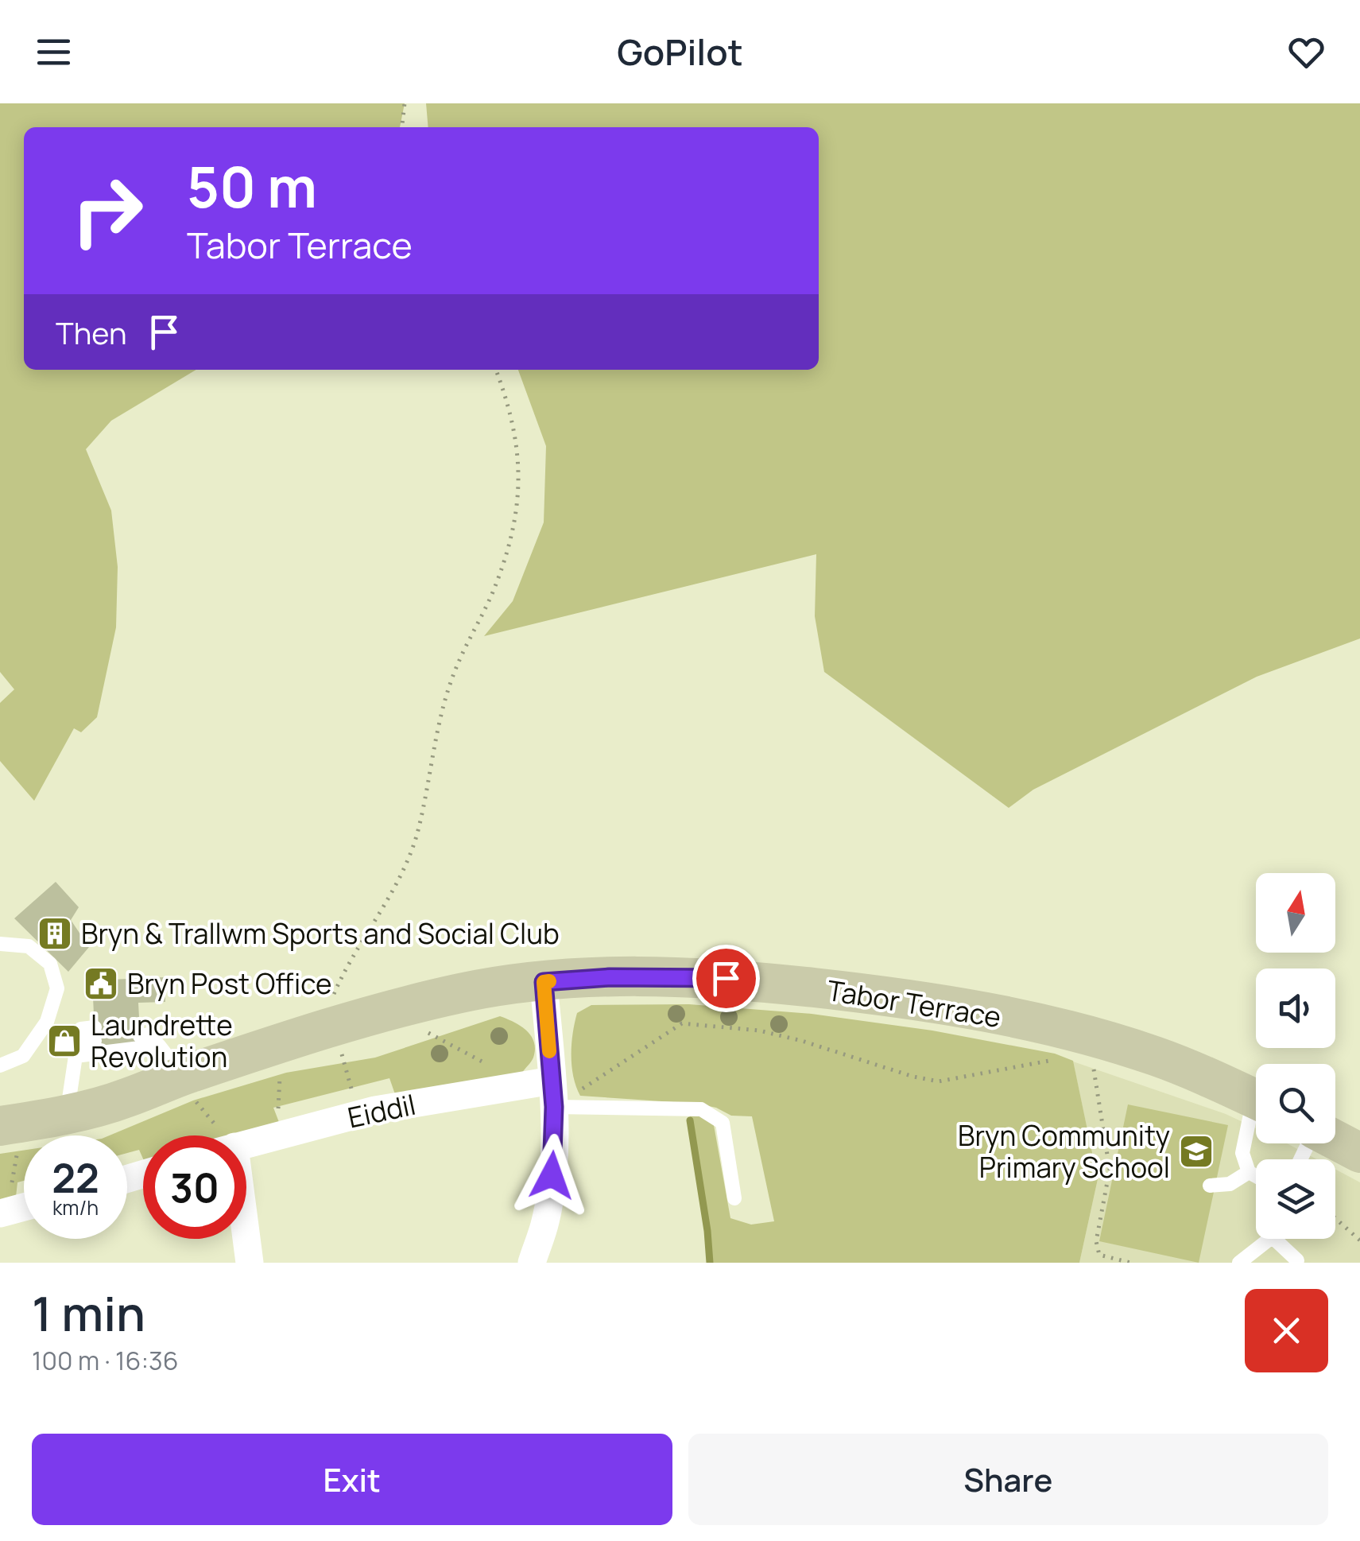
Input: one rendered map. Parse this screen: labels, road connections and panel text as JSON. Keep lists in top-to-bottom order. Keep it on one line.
{"streets":{"main road":["Tabor Terrace"],"street":["Eiddil"]},"places":{"building":["Bryn & Trallwm Sports and Social Club"],"public building":["Bryn Post Office"],"shop":["Laundrette Revolution"],"school or university":["Bryn Community Primary School"]},"north":"top","page":{"header":"GoPilot","turn":["50 m","Tabor Terrace"],"then":"Then","speed":"22 km/h","limit":"30","heading":["1 min","100 m · 16:36"],"buttons":["Exit","Share"]}}
